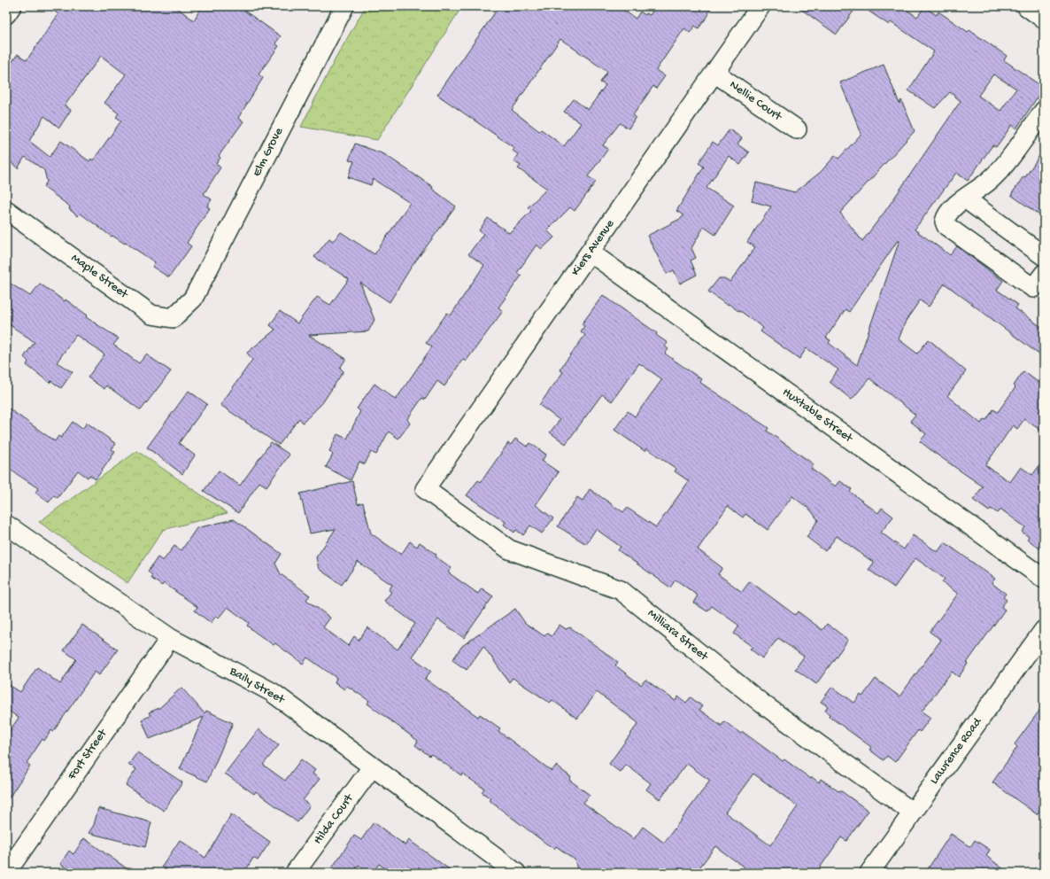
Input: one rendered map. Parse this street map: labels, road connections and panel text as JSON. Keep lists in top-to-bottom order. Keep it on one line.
{"streets":{"street":["Nellie Court","Elm Grove","Kiers Avenue","Maple Street","Huxtable Street","Milliara Street","Baily Street","Lawrence Road","Fort Street","Hilda Court"]},"crossings":[["Nellie Court","Kiers Avenue"],["Elm Grove","Maple Street"],["Kiers Avenue","Huxtable Street"],["Kiers Avenue","Milliara Street"],["Milliara Street","Lawrence Road"],["Baily Street","Fort Street"],["Baily Street","Hilda Court"]]}
